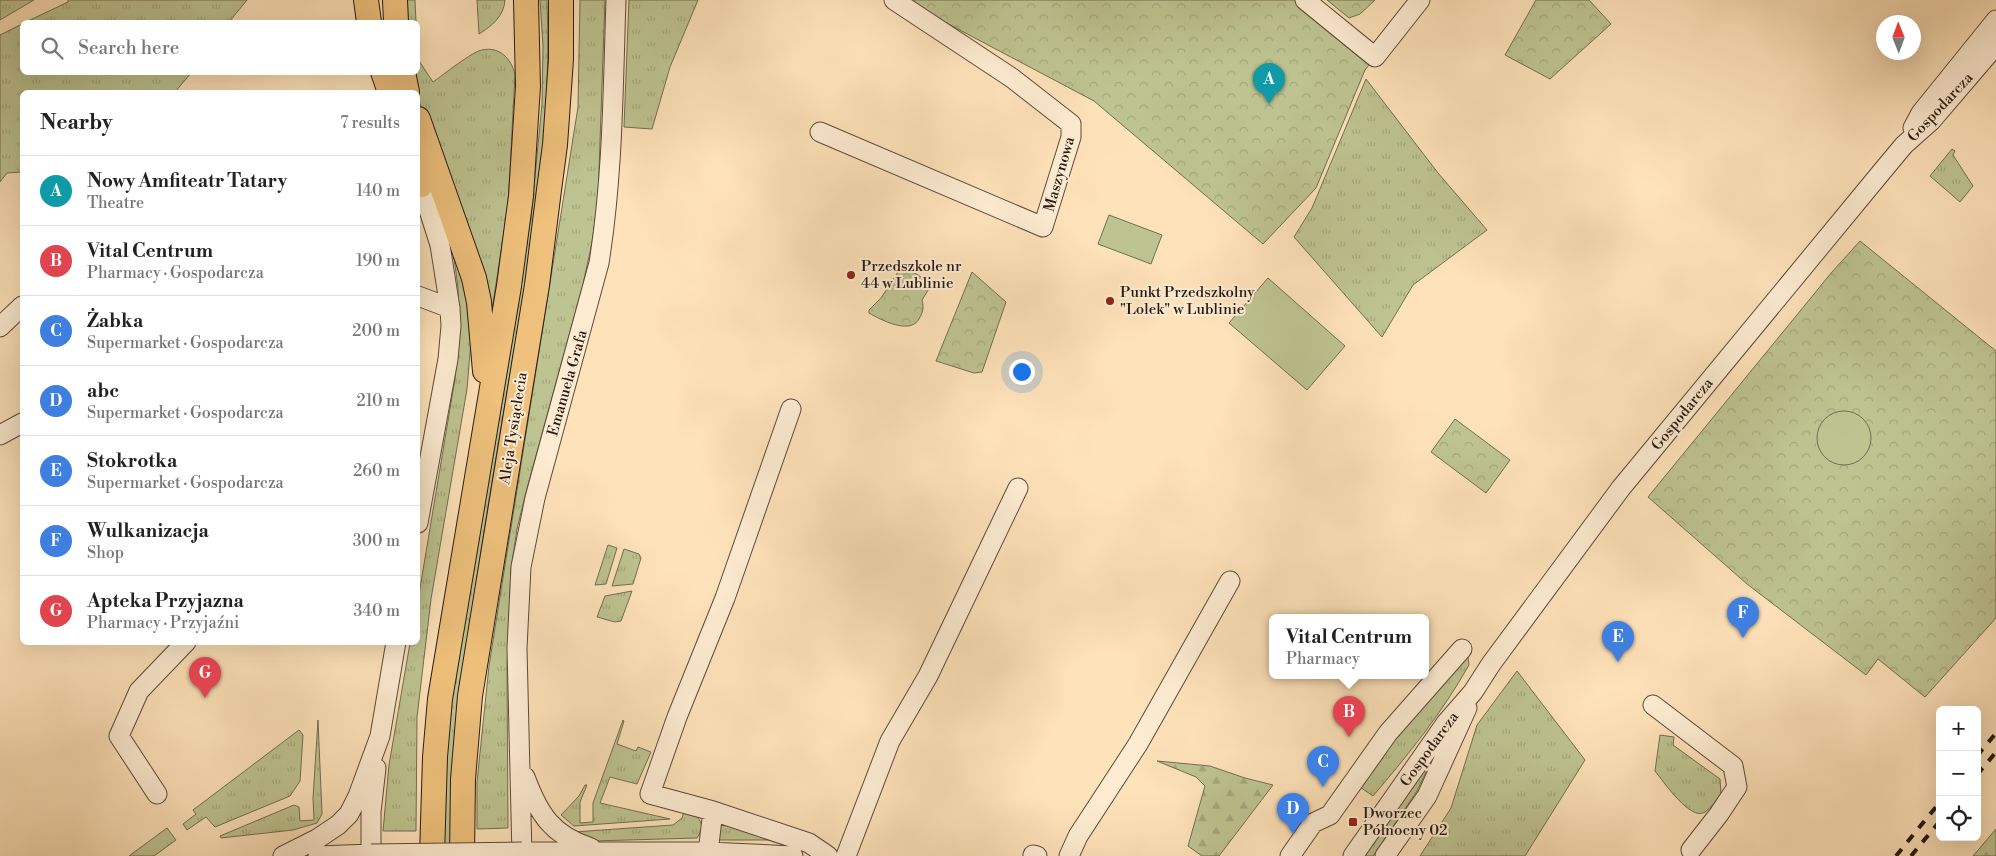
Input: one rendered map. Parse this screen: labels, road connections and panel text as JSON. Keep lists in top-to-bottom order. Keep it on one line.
{"streets":{"main road":["Aleja Tysiąclecia"],"street":["Gospodarcza","Maszynowa","Emanuela Grafa"]},"places":{"other":["Przedszkole nr 44 w Lublinie","Punkt Przedszkolny \"Lolek\" w Lublinie"],"transit":["Dworzec Północny 02"]},"north":"top","page":{"search":"Search here","pins":["A","F","E","G","B","C","D"],"heading":["Nearby","7 results"],"list":[{"mark":"A","name":"Nowy Amfiteatr Tatary","note":"Theatre","value":"140 m"},{"mark":"B","name":"Vital Centrum","note":"Pharmacy · Gospodarcza","value":"190 m"},{"mark":"C","name":"Żabka","note":"Supermarket · Gospodarcza","value":"200 m"},{"mark":"D","name":"abc","note":"Supermarket · Gospodarcza","value":"210 m"},{"mark":"E","name":"Stokrotka","note":"Supermarket · Gospodarcza","value":"260 m"},{"mark":"F","name":"Wulkanizacja","note":"Shop","value":"300 m"},{"mark":"G","name":"Apteka Przyjazna","note":"Pharmacy · Przyjaźni","value":"340 m"}],"popup":["Vital Centrum","Pharmacy"],"map_buttons":["+","−"]}}
